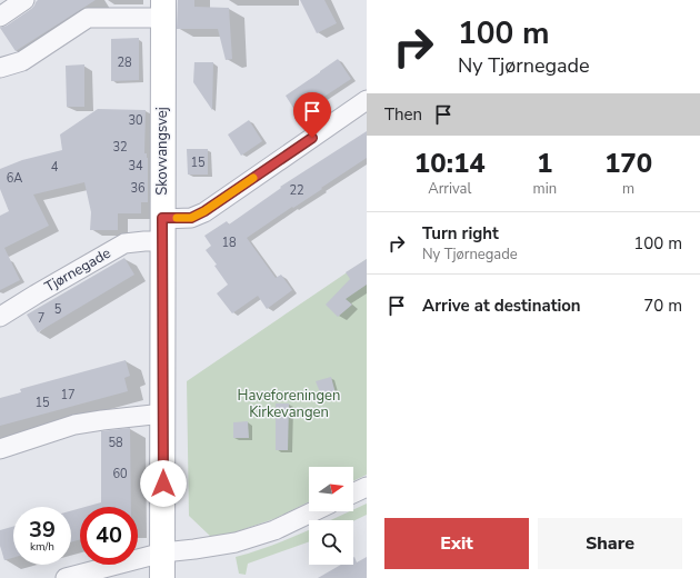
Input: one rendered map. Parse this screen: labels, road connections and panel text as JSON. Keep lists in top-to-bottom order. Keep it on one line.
{"streets":{"street":["Skovvangsvej","Tjørnegade"]},"crossings":[["Skovvangsvej","Tjørnegade"]],"parks":["Haveforeningen Kirkevangen"],"house_numbers":["28","30","32","15","34","4","6A","36","22","18","5","7","17","15","58","60"],"north":"right","page":{"turn":["100 m","Ny Tjørnegade"],"then":"Then","eta":["10:14","Arrival","1","min","170","m"],"list":[{"name":"Turn right","note":"Ny Tjørnegade","value":"100 m"},{"name":"Arrive at destination","value":"70 m"}],"speed":"39 km/h","limit":"40","buttons":["Exit","Share"]}}
